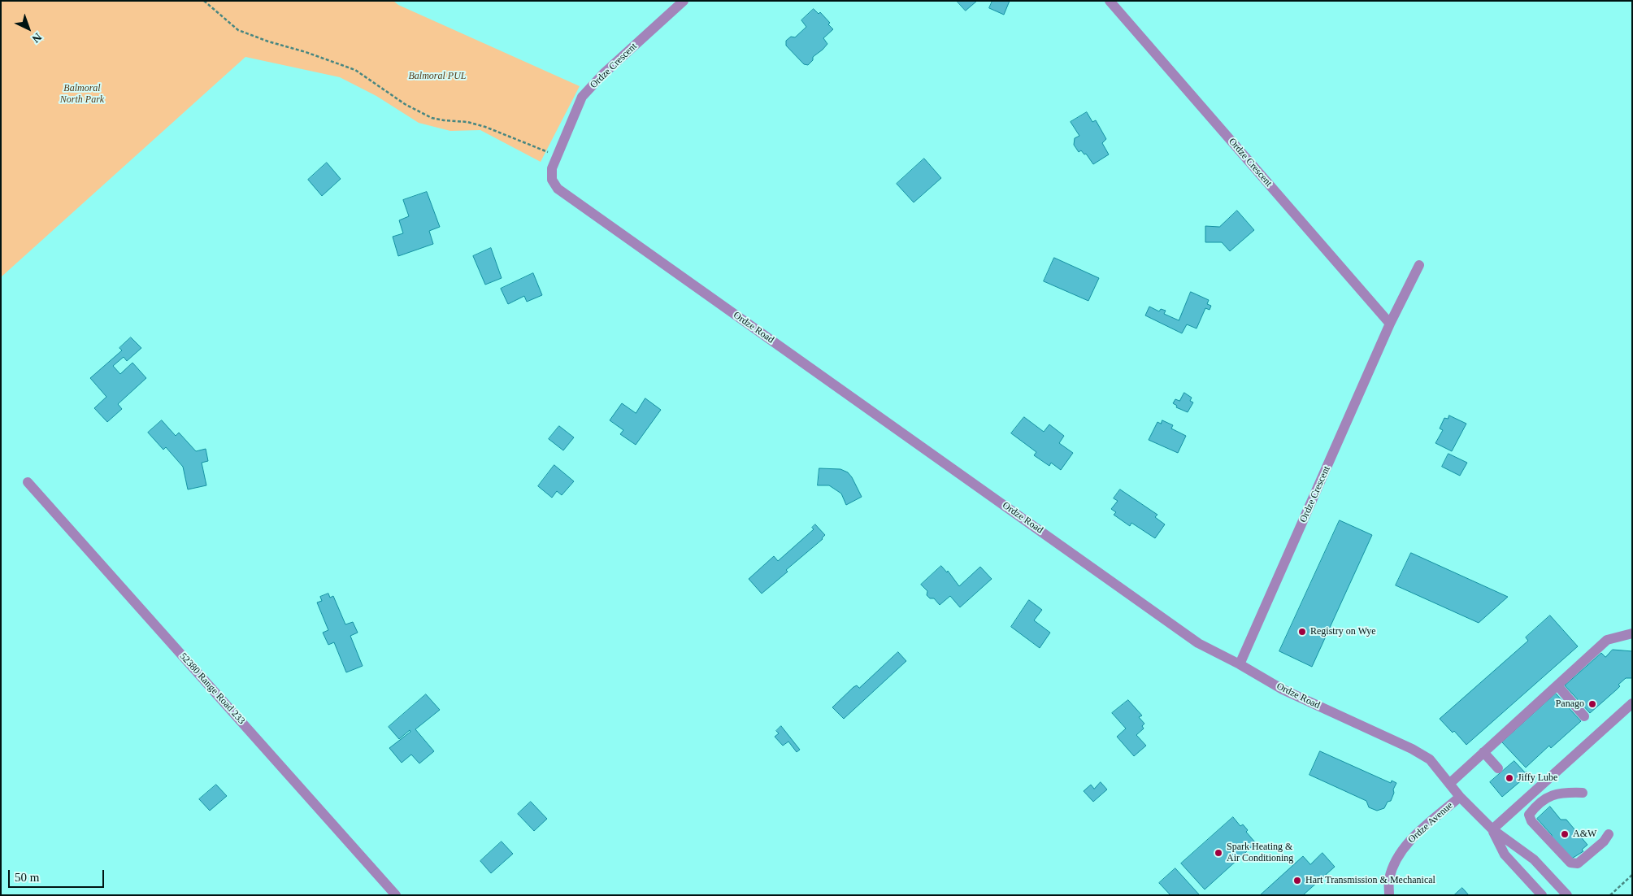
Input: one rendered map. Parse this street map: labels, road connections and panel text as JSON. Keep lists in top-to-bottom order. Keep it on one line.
{"streets":{"street":["Ordze Crescent","Ordze Road","52380 Range Road 233","Ordze Avenue"]},"crossings":[["Ordze Crescent","Ordze Road"],["Ordze Road","Ordze Avenue"]],"parks":["Balmoral PUL","Balmoral North Park"],"places":["Registry on Wye","Panago","Jiffy Lube","A&W","Spark Heating & Air Conditioning","Hart Transmission & Mechanical"],"scale_bar":"50 m","north":"bottom right"}
